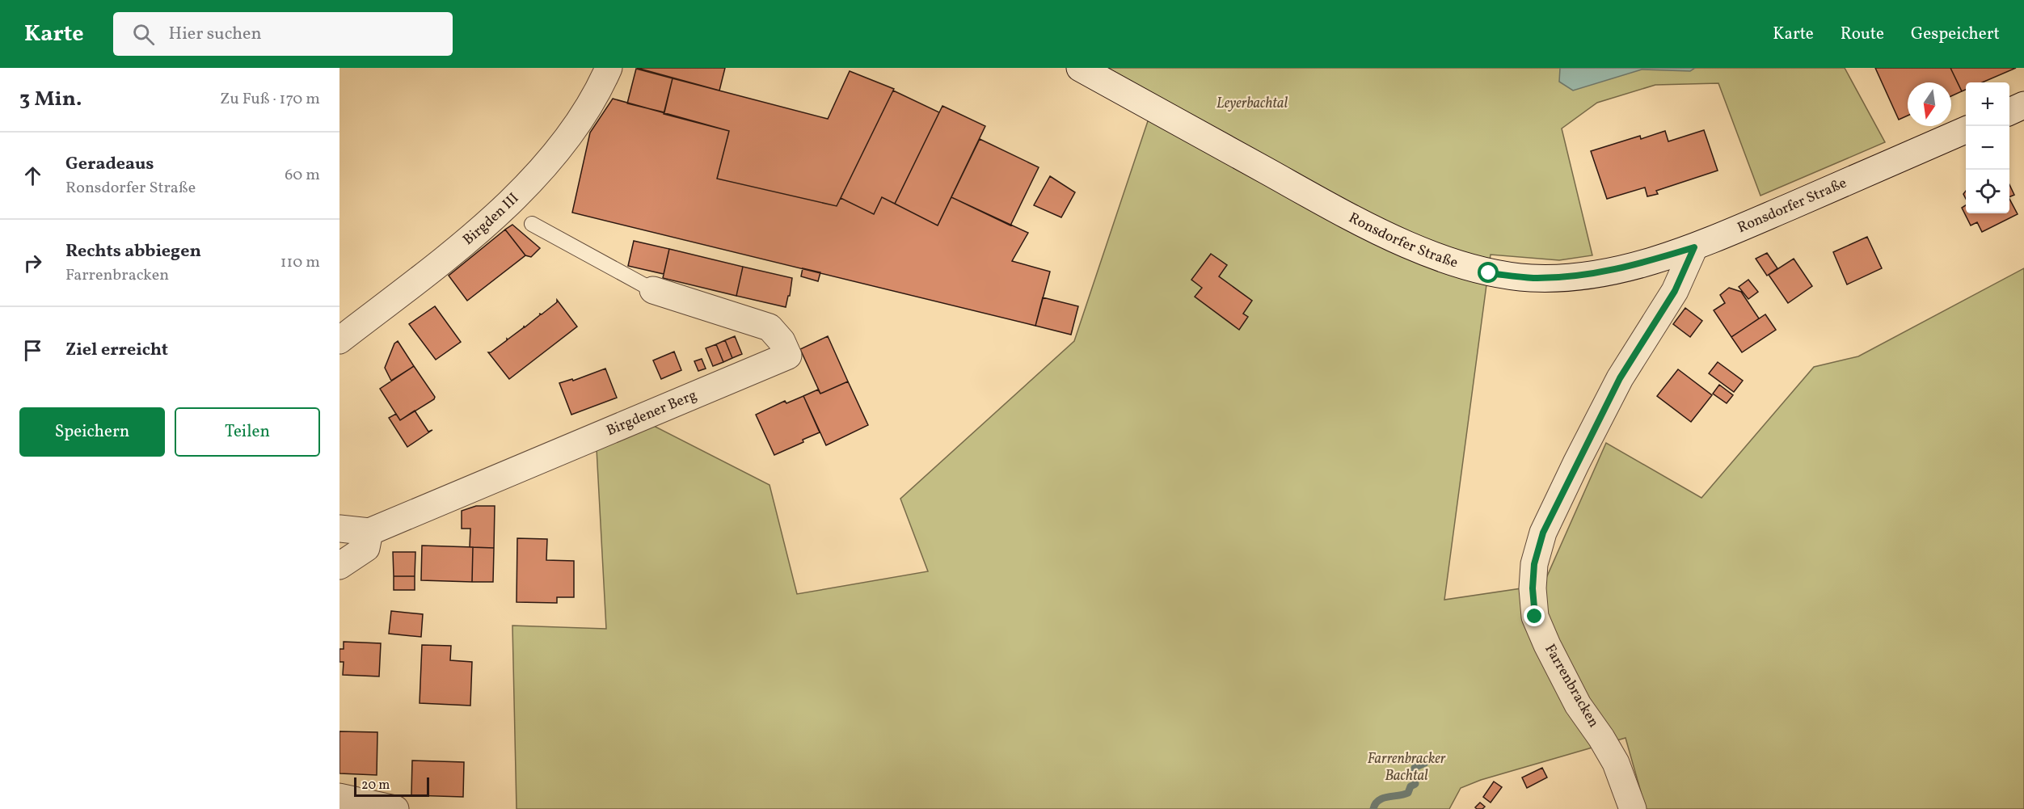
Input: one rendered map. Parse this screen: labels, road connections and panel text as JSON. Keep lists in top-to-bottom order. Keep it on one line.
{"streets":{"street":["Ronsdorfer Straße","Birgden III","Birgdener Berg","Farrenbracken"]},"crossings":[["Ronsdorfer Straße","Farrenbracken"]],"parks":["Leyerbachtal","Farrenbracker Bachtal"],"scale_bar":"20 m","north":"bottom","page":{"header":"Karte","search":"Hier suchen","nav":["Karte","Route","Gespeichert"],"heading":["3 Min.","Zu Fuß · 170 m"],"map_buttons":["+","−"],"list":[["Geradeaus","Ronsdorfer Straße","60 m"],["Rechts abbiegen","Farrenbracken","110 m"],"Ziel erreicht"],"buttons":["Speichern","Teilen"],"scale":"20 m"}}
